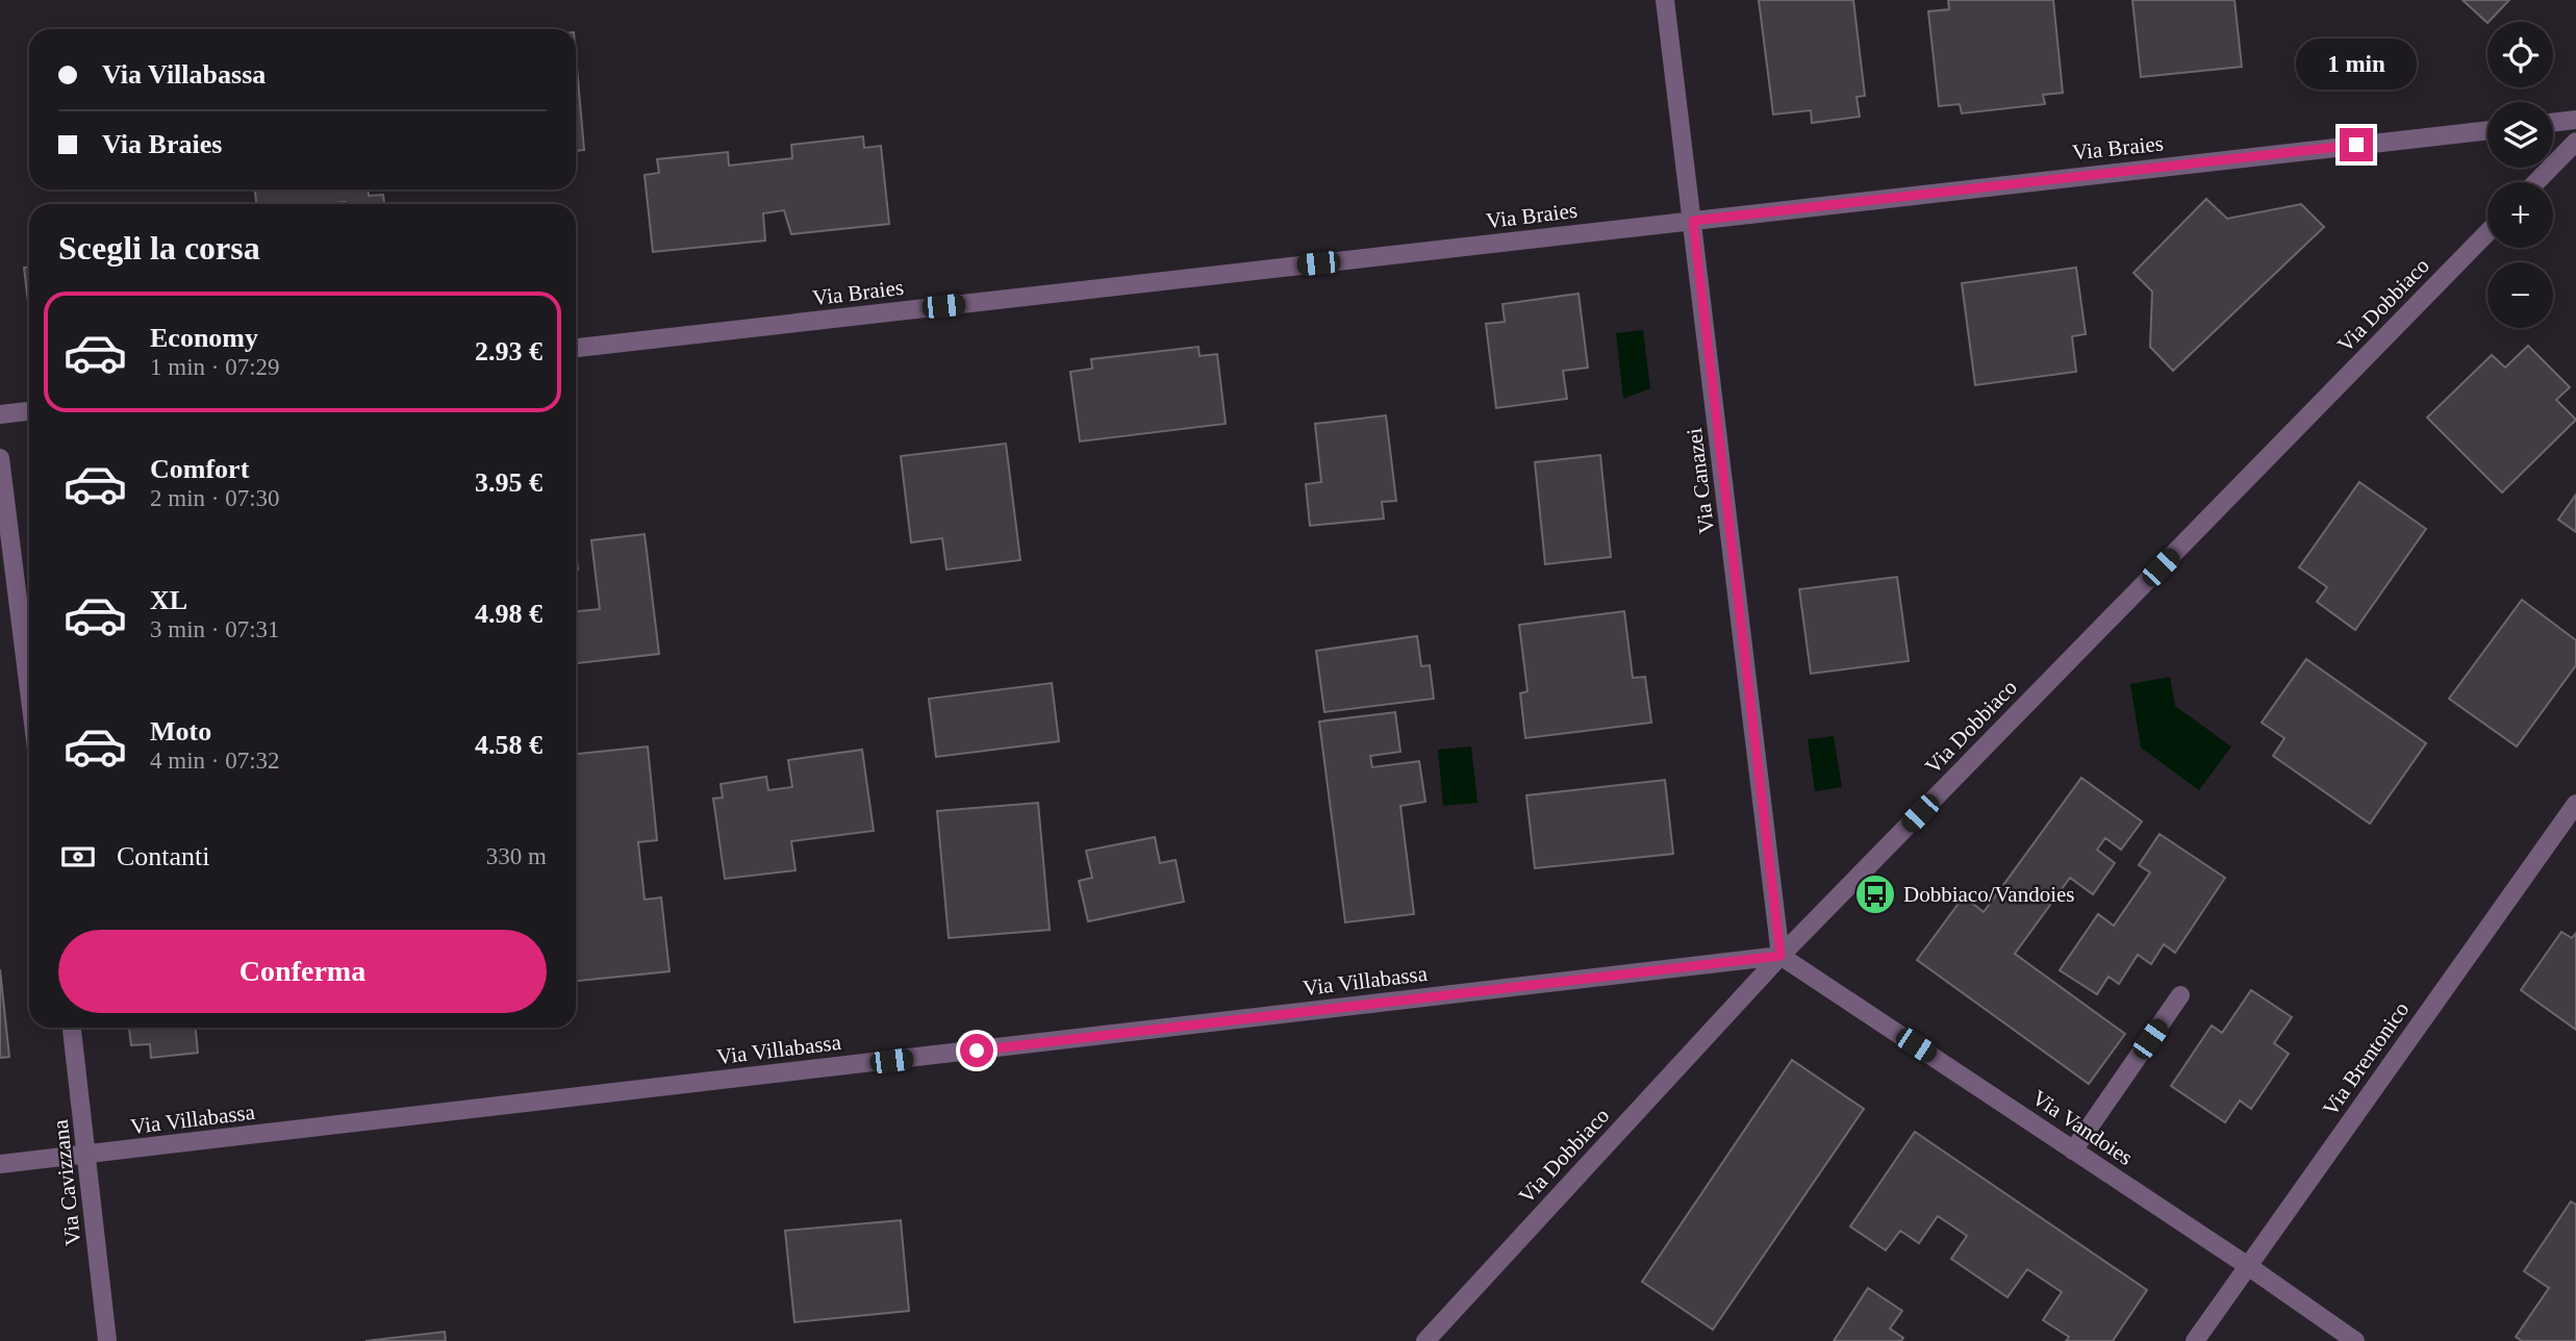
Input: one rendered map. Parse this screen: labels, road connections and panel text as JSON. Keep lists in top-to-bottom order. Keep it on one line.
{"streets":{"street":["Via Braies","Via Dobbiaco","Via Canazei","Via Villabassa","Via Brentonico","Via Vandoies","Via Cavizzana"]},"crossings":[["Via Braies","Via Canazei"],["Via Dobbiaco","Via Canazei"],["Via Dobbiaco","Via Villabassa"],["Via Dobbiaco","Via Vandoies"],["Via Canazei","Via Villabassa"],["Via Canazei","Via Vandoies"],["Via Villabassa","Via Vandoies"],["Via Villabassa","Via Cavizzana"],["Via Brentonico","Via Vandoies"]],"places":{"bus stop":["Dobbiaco/Vandoies"]},"page":{"map_buttons":["+","−"],"banner":["Via Villabassa","Via Braies"],"bubble":"1 min","heading":"Scegli la corsa","list":[{"name":"Economy","note":"1 min · 07:29","value":"2.93 €"},{"name":"Comfort","note":"2 min · 07:30","value":"3.95 €"},{"name":"XL","note":"3 min · 07:31","value":"4.98 €"},{"name":"Moto","note":"4 min · 07:32","value":"4.58 €"}],"pay":["Contanti","330 m"],"buttons":"Conferma"}}
